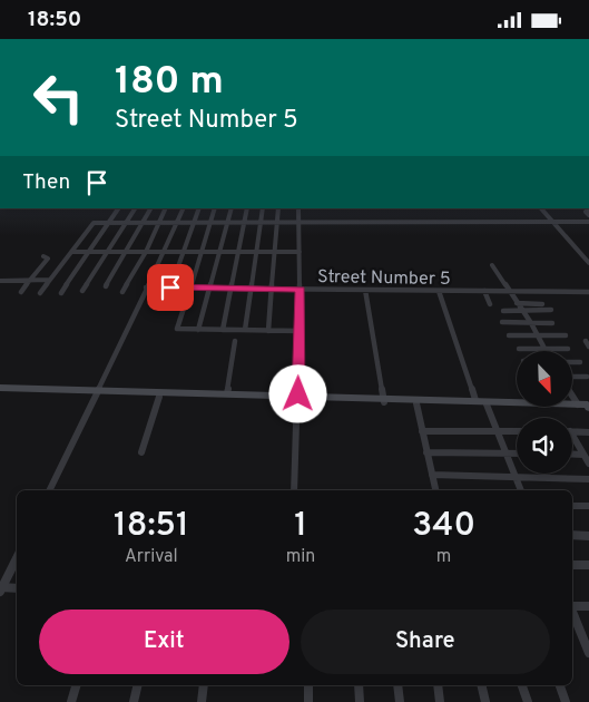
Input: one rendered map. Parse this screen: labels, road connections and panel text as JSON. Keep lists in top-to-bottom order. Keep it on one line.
{"streets":{"street":["Street Number 5"]},"north":"bottom right","page":{"status":"18:50","turn":["180 m","Street Number 5"],"then":"Then","eta":["18:51","Arrival","1","min","340","m"],"buttons":["Exit","Share"]}}
